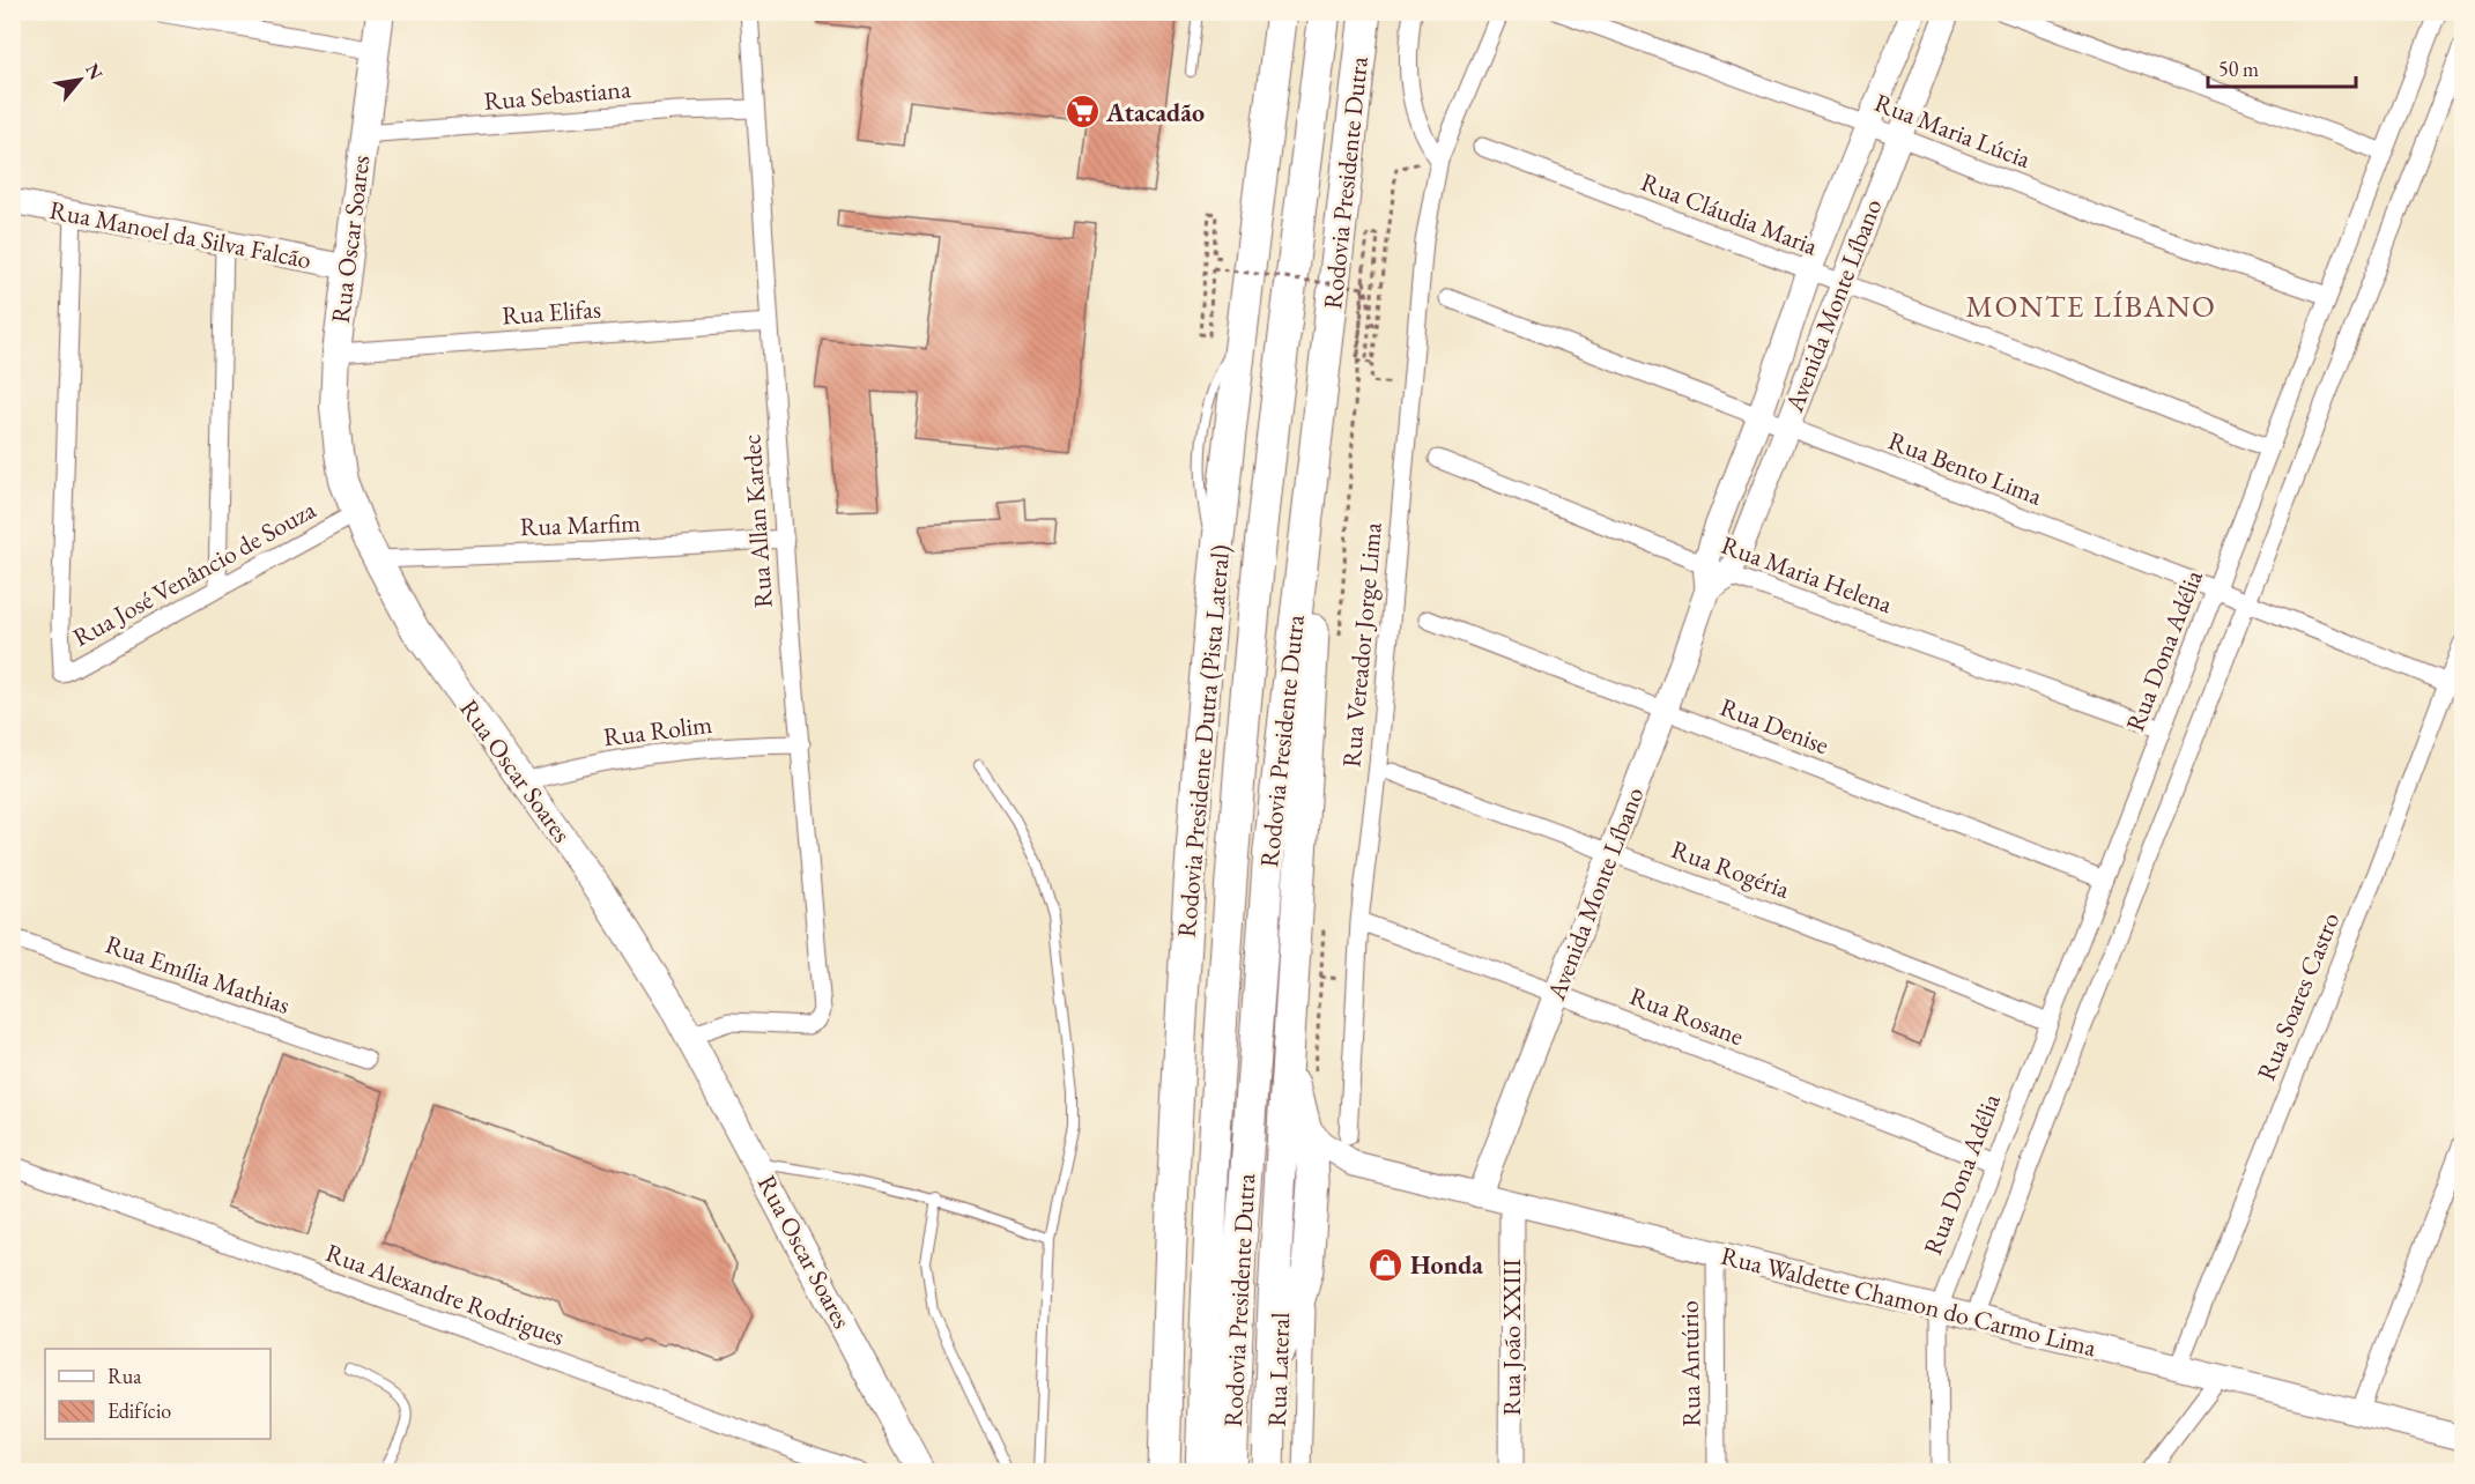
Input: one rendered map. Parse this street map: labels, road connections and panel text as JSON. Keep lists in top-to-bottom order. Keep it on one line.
{"streets":{"highway":["Rodovia Presidente Dutra","Rodovia Presidente Dutra (Pista Lateral)"],"main road":["Rua Oscar Soares"],"street":["Rua Sebastiana","Rua Maria Lúcia","Rua Cláudia Maria","Rua Manoel da Silva Falcão","Avenida Monte Líbano","Rua Elifas","Rua Bento Lima","Rua Allan Kardec","Rua Marfim","Rua José Venâncio de Souza","Rua Maria Helena","Rua Vereador Jorge Lima","Rua Dona Adélia","Rua Denise","Rua Rolim","Rua Rogéria","Rua Emília Mathias","Rua Soares Castro","Rua Rosane","Rua Alexandre Rodrigues","Rua Waldette Chamon do Carmo Lima","Rua João XXIII","Rua Antúrio","Rua Lateral"]},"crossings":[["Rua Sebastiana","Rua Oscar Soares"],["Rua Sebastiana","Rua Allan Kardec"],["Rua Maria Lúcia","Avenida Monte Líbano"],["Rua Maria Lúcia","Rua Dona Adélia"],["Rua Cláudia Maria","Avenida Monte Líbano"],["Rua Cláudia Maria","Rua Dona Adélia"],["Rua Manoel da Silva Falcão","Rua Oscar Soares"],["Rua Manoel da Silva Falcão","Rua José Venâncio de Souza"],["Rua Oscar Soares","Rua Elifas"],["Rua Oscar Soares","Rua Allan Kardec"],["Rua Oscar Soares","Rua Marfim"],["Rua Oscar Soares","Rua José Venâncio de Souza"],["Rua Oscar Soares","Rua Rolim"],["Avenida Monte Líbano","Rua Bento Lima"],["Avenida Monte Líbano","Rua Maria Helena"],["Avenida Monte Líbano","Rua Denise"],["Avenida Monte Líbano","Rua Rogéria"],["Avenida Monte Líbano","Rua Rosane"],["Avenida Monte Líbano","Rua Waldette Chamon do Carmo Lima"],["Rua Elifas","Rua Allan Kardec"],["Rua Bento Lima","Rua Dona Adélia"],["Rua Bento Lima","Rua Soares Castro"],["Rua Allan Kardec","Rua Marfim"],["Rua Allan Kardec","Rua Rolim"],["Rua Maria Helena","Rua Dona Adélia"],["Rua Vereador Jorge Lima","Rua Rosane"],["Rua Dona Adélia","Rua Denise"],["Rua Dona Adélia","Rua Rogéria"],["Rua Dona Adélia","Rua Rosane"],["Rua Dona Adélia","Rua Waldette Chamon do Carmo Lima"],["Rua Soares Castro","Rua Waldette Chamon do Carmo Lima"],["Rua Waldette Chamon do Carmo Lima","Rua João XXIII"],["Rua Waldette Chamon do Carmo Lima","Rua Antúrio"]],"districts":["MONTE LÍBANO"],"places":{"supermarket":["Atacadão"],"shop":["Honda"]},"legend":["Rua","Edifício"],"scale_bar":"50 m","north":"top right"}
